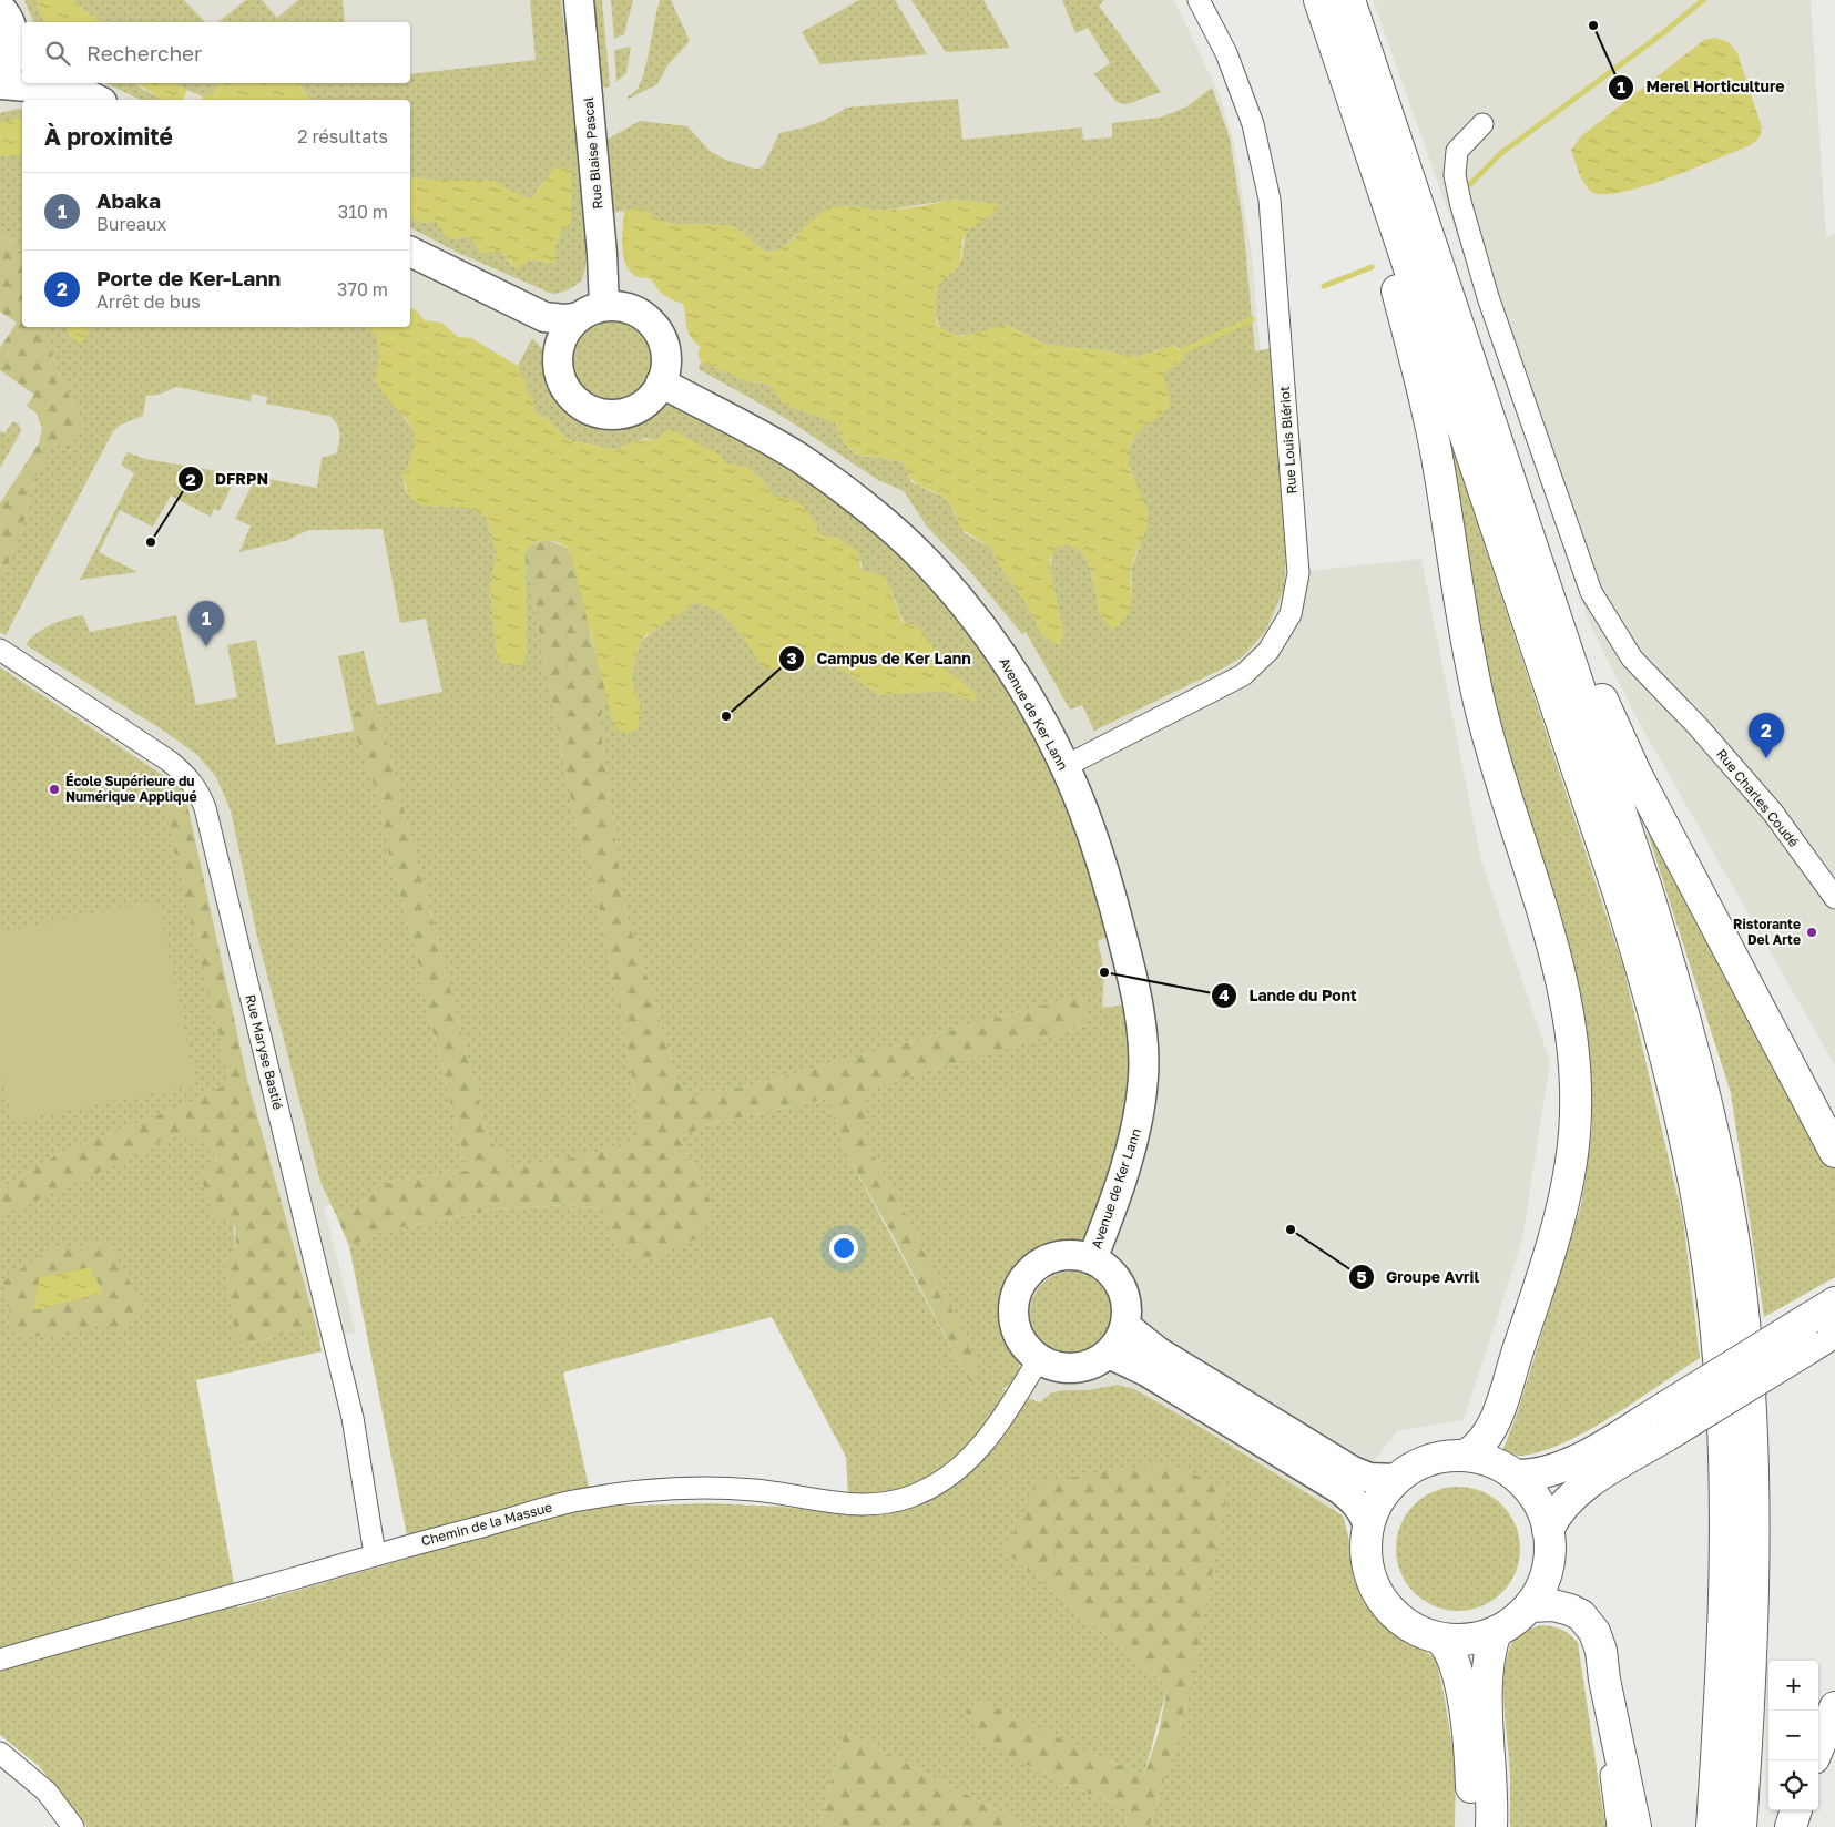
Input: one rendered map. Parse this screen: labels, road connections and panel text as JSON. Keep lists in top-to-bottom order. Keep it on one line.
{"streets":{"street":["Rue Blaise Pascal","Rue Louis Blériot","Avenue de Ker Lann","Rue Charles Coudé","Rue Maryse Bastié","Chemin de la Massue"]},"crossings":[["Rue Blaise Pascal","Avenue de Ker Lann"],["Rue Louis Blériot","Avenue de Ker Lann"],["Avenue de Ker Lann","Chemin de la Massue"],["Rue Maryse Bastié","Chemin de la Massue"]],"places":["Merel Horticulture","DFRPN","Campus de Ker Lann","École Supérieure du Numérique Appliqué","Ristorante Del Arte","Lande du Pont","Groupe Avril"],"page":{"search":"Rechercher","heading":["À proximité","2 résultats"],"list":[{"mark":"1","name":"Abaka","note":"Bureaux","value":"310 m"},{"mark":"2","name":"Porte de Ker-Lann","note":"Arrêt de bus","value":"370 m"}],"pins":["1","2"],"map_buttons":["+","−"]}}
